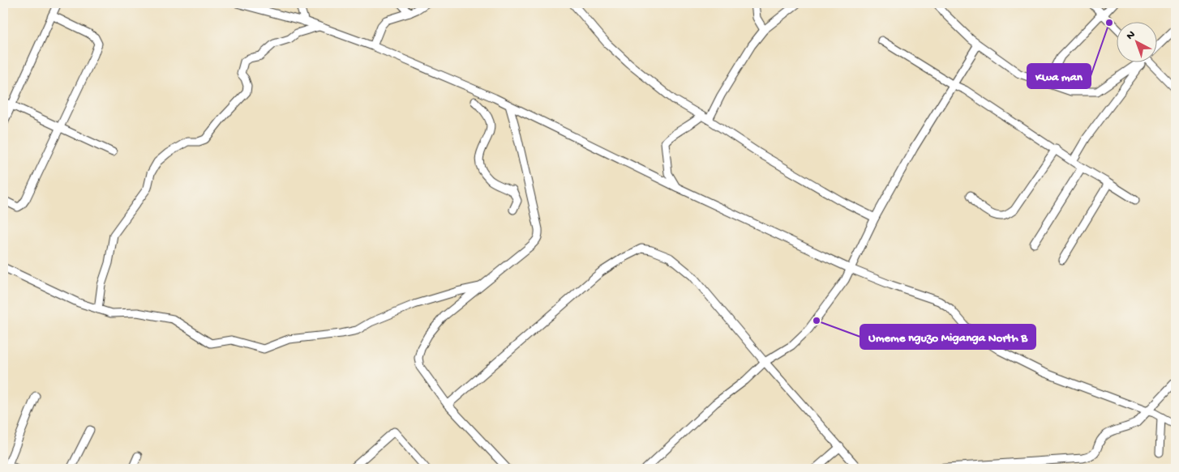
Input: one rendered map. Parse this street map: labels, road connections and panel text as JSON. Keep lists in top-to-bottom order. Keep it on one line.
{"places":["Kwa man","Umeme nguzo Miganga North B"],"north":"top left"}
